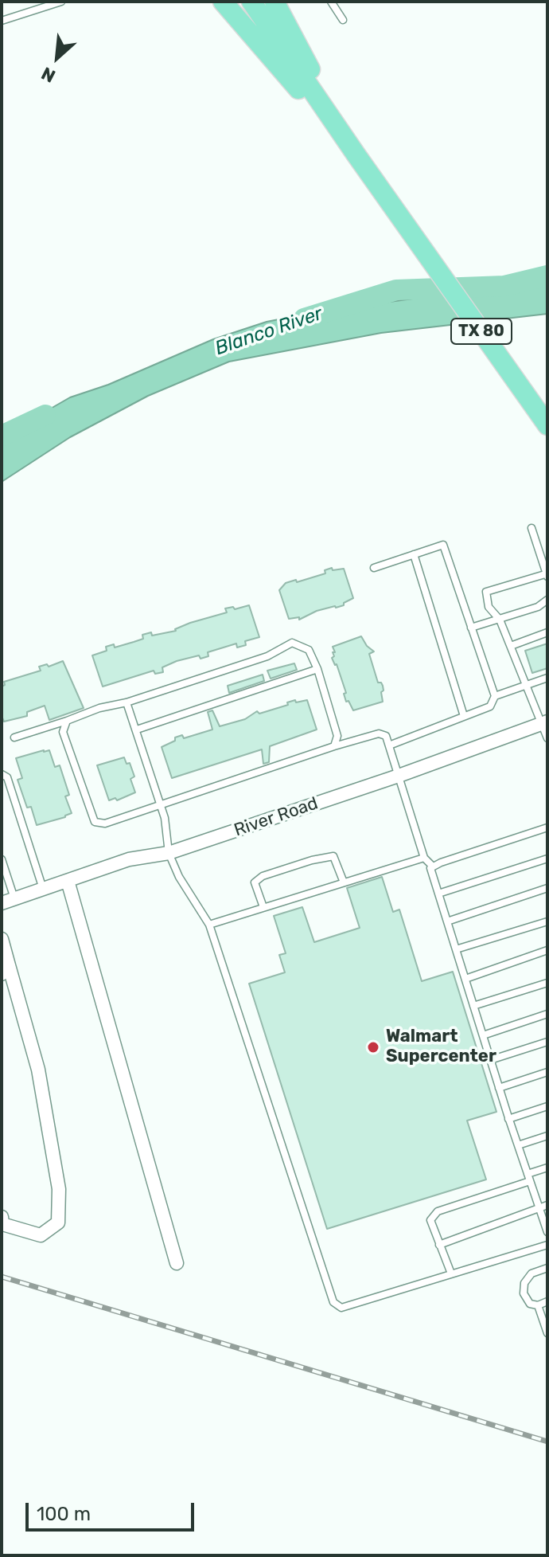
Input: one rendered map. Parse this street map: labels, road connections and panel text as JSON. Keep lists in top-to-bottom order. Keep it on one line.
{"streets":{"main road":["TX 80"],"street":["River Road"]},"water":["Blanco River"],"places":["Walmart Supercenter"],"scale_bar":"100 m","north":"bottom left"}
